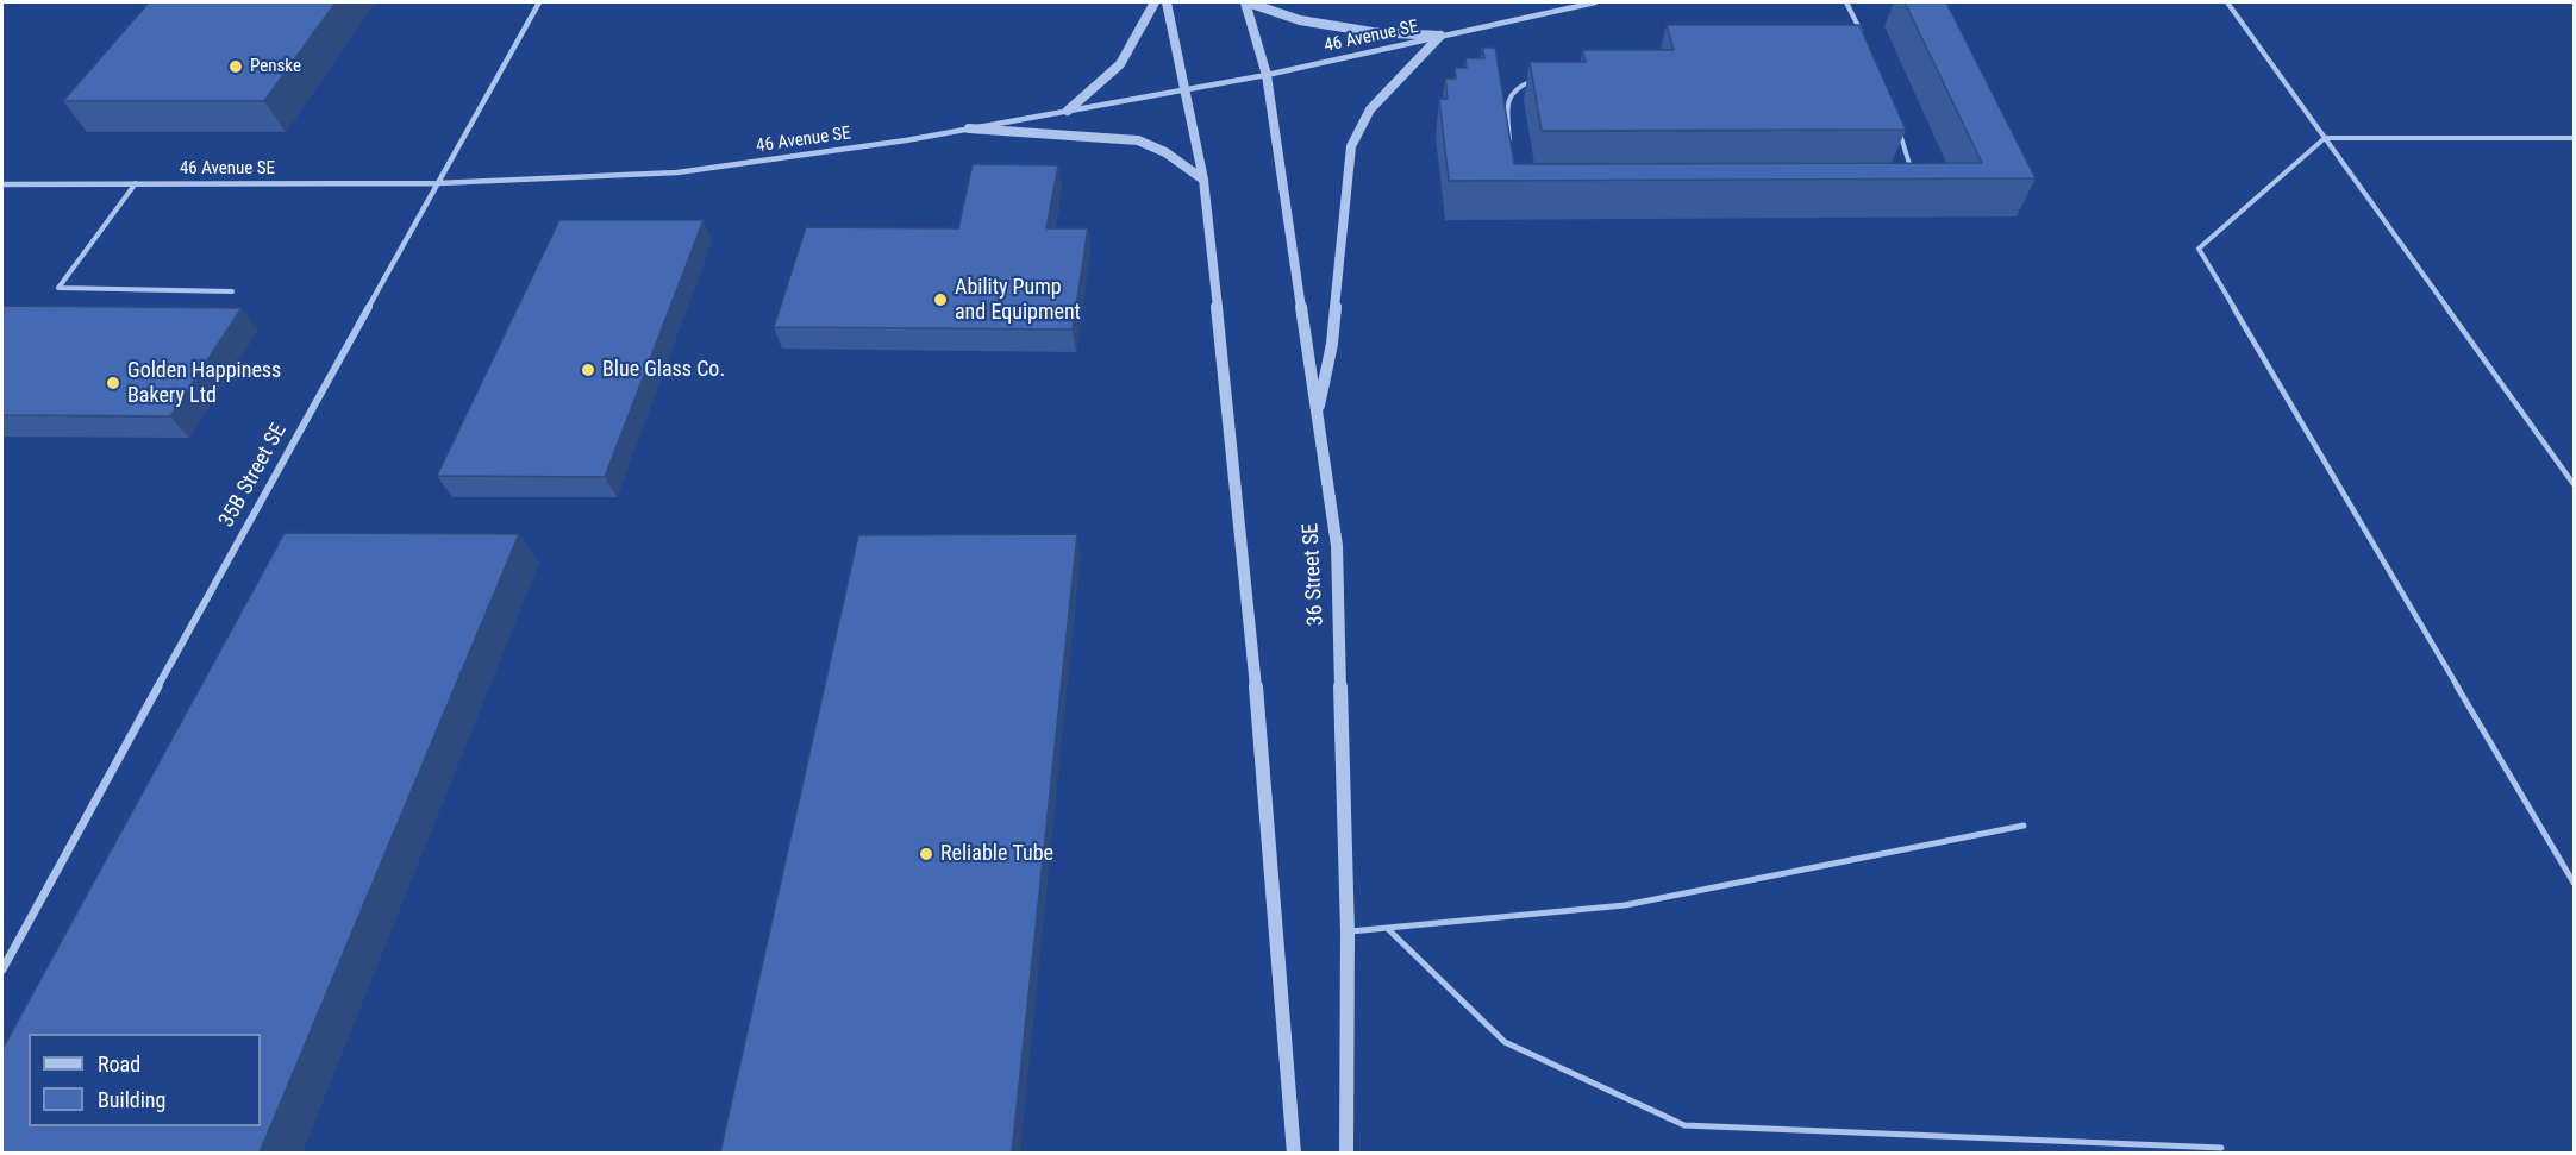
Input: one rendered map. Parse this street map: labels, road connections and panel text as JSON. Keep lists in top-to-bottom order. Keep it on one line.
{"streets":{"street":["46 Avenue SE","35B Street SE","36 Street SE"]},"crossings":[["46 Avenue SE","35B Street SE"],["46 Avenue SE","36 Street SE"]],"places":["Penske","Ability Pump and Equipment","Blue Glass Co.","Golden Happiness Bakery Ltd","Reliable Tube"],"legend":["Road","Building"]}
